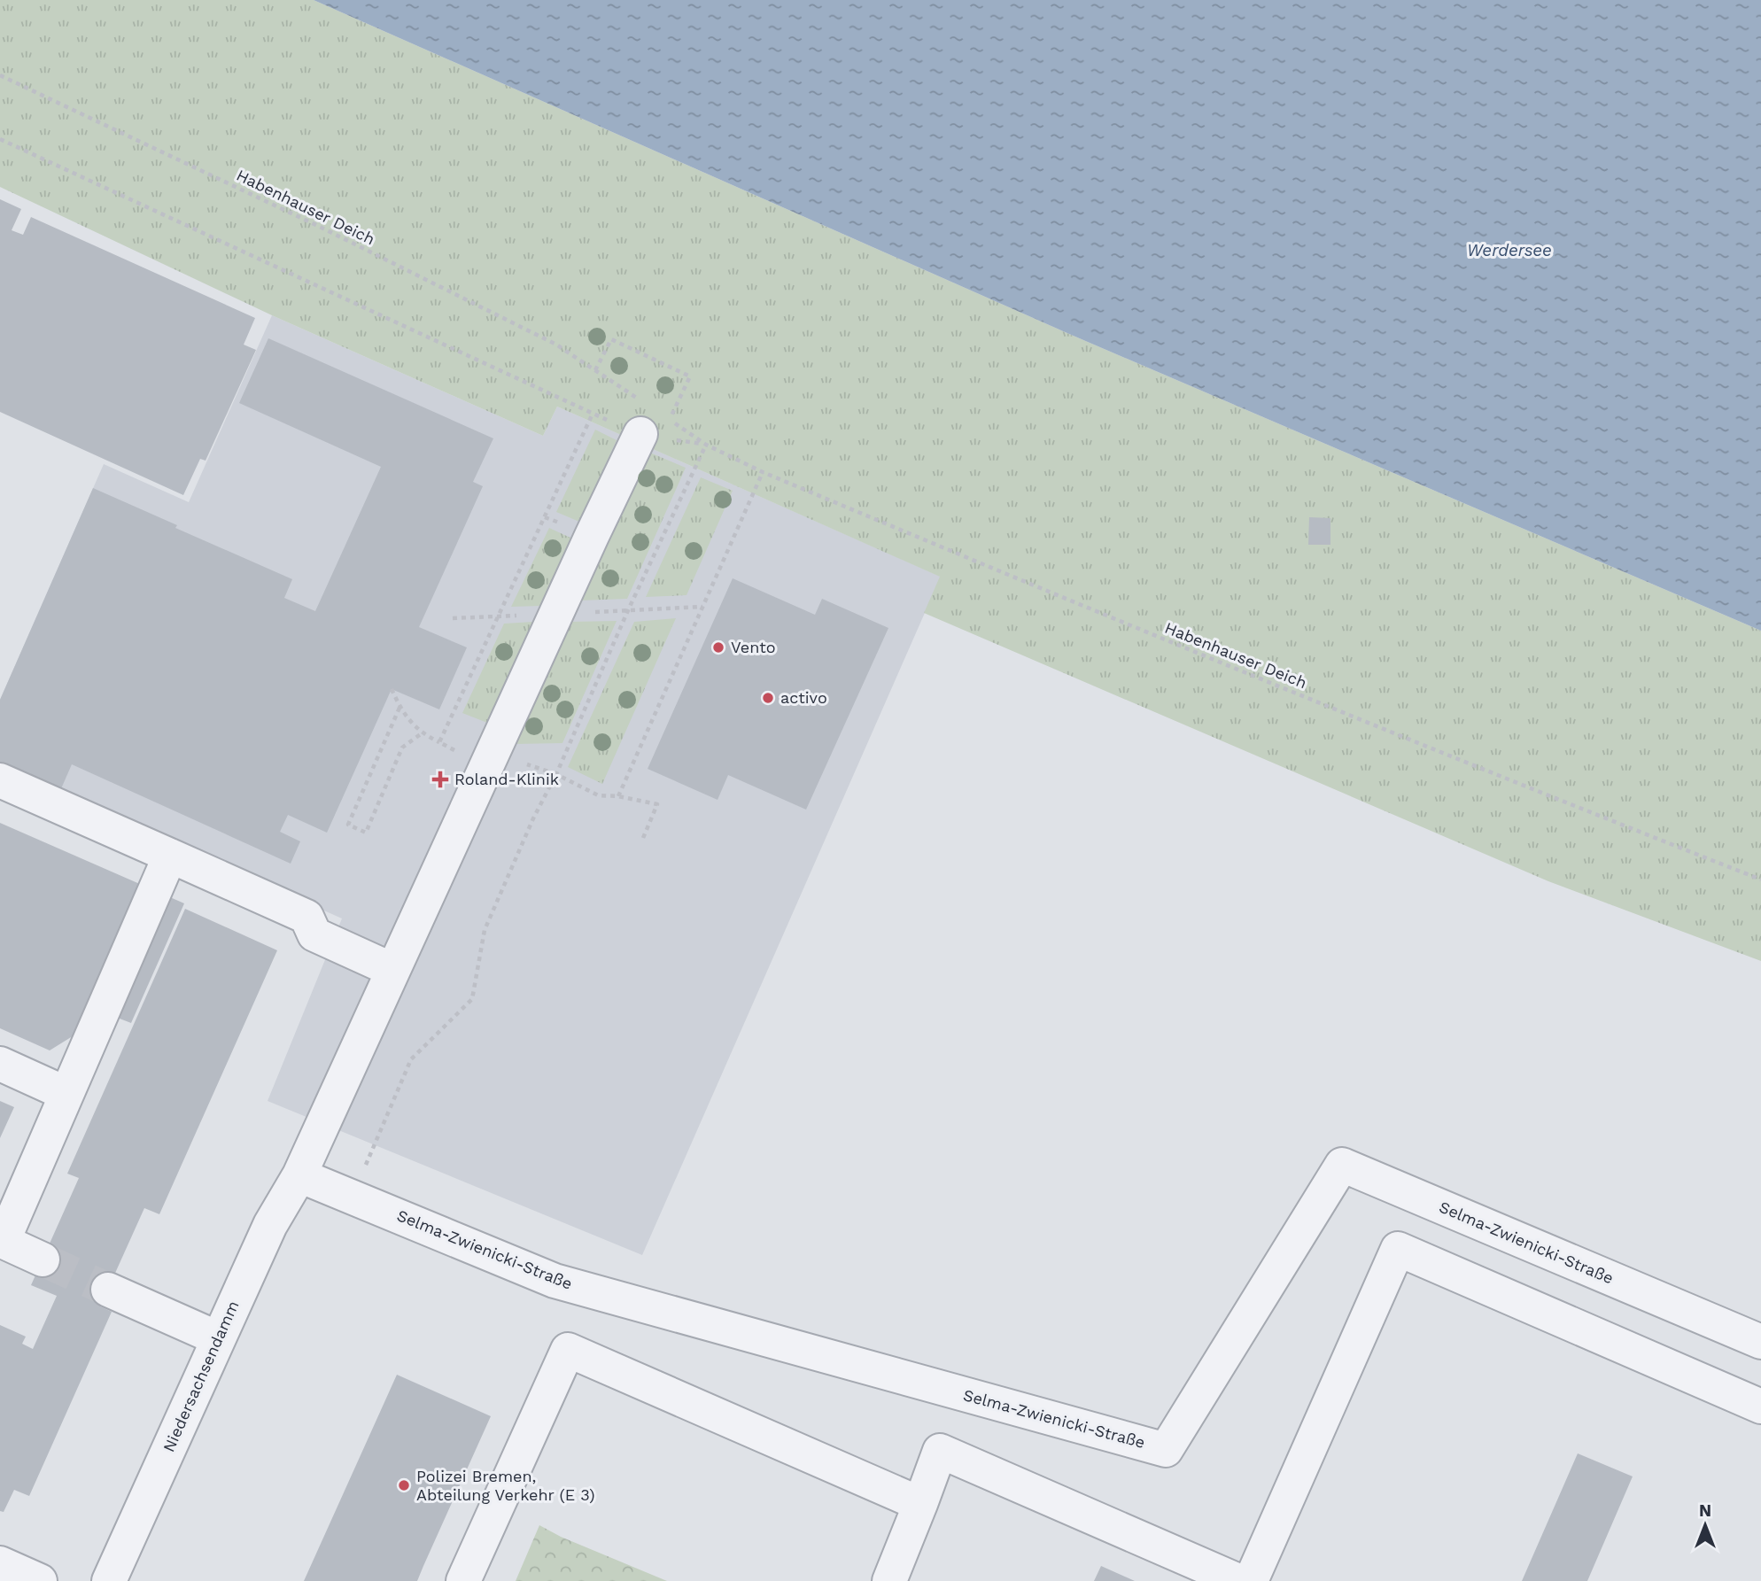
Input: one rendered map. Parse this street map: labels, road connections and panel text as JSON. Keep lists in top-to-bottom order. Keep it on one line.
{"streets":{"street":["Selma-Zwienicki-Straße","Niedersachsendamm"],"path":["Habenhauser Deich"]},"crossings":[["Habenhauser Deich","Niedersachsendamm"],["Selma-Zwienicki-Straße","Niedersachsendamm"]],"water":["Werdersee"],"places":{"other":["Vento","activo","Polizei Bremen, Abteilung Verkehr (E 3)"],"health":["Roland-Klinik"]},"north":"top"}
